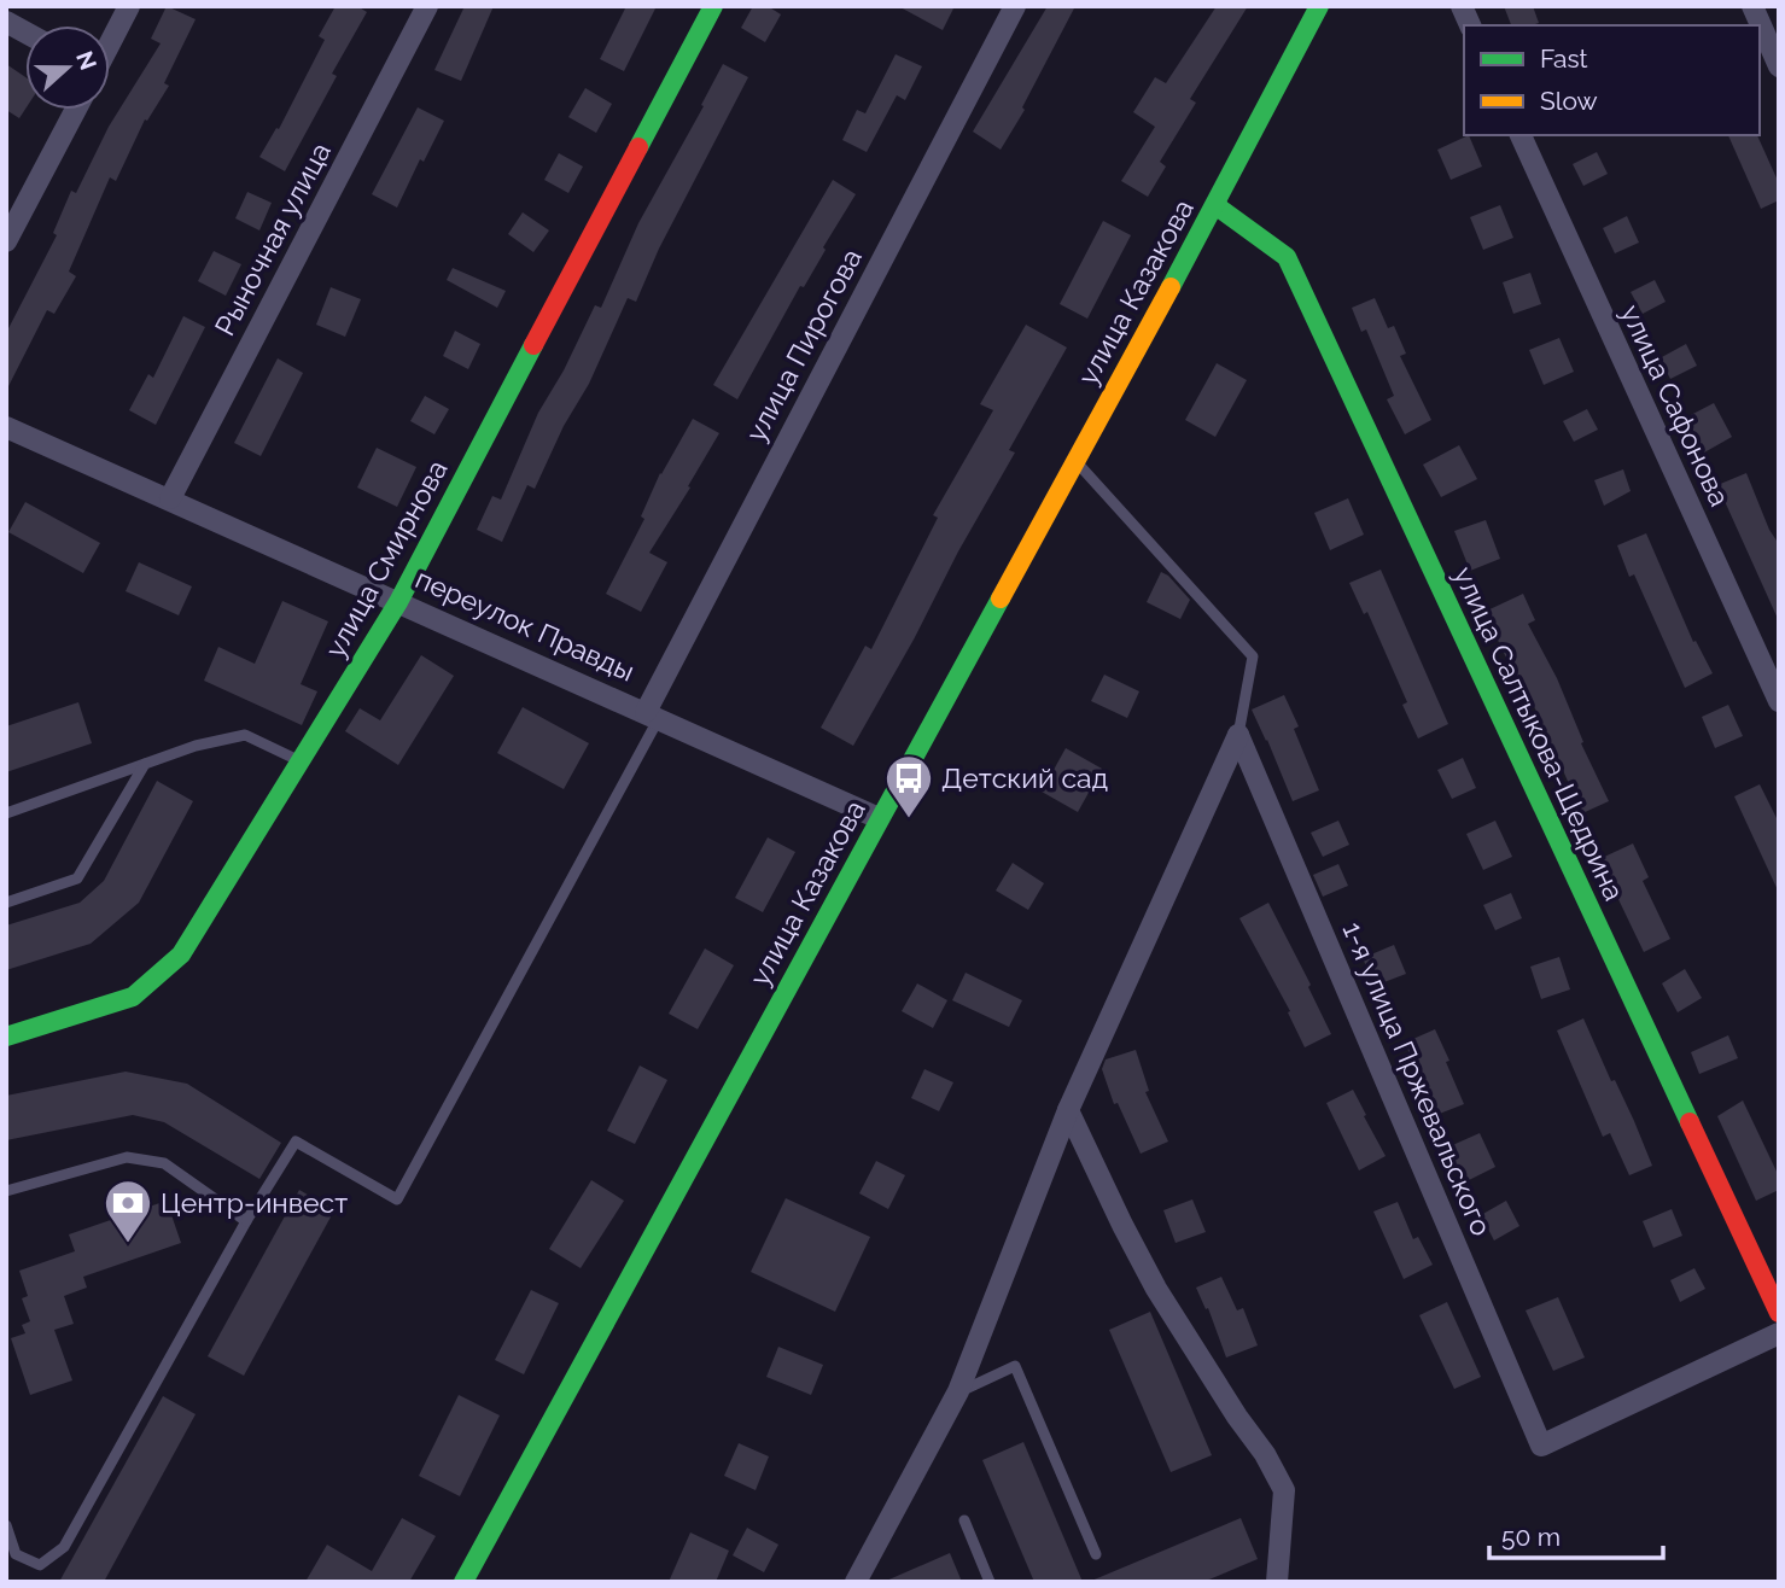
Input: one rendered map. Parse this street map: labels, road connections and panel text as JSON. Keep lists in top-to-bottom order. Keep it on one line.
{"streets":{"street":["Рыночная улица","улица Казакова","улица Пирогова","улица Сафонова","улица Смирнова","переулок Правды","улица Салтыкова-Щедрина","1-я улица Пржевальского"]},"crossings":[["Рыночная улица","переулок Правды"],["улица Казакова","переулок Правды"],["улица Казакова","улица Салтыкова-Щедрина"],["улица Пирогова","переулок Правды"],["улица Смирнова","переулок Правды"]],"places":{"bus stop":["Детский сад"],"bank":["Центр-инвест"]},"legend":["Fast","Slow"],"scale_bar":"50 m","north":"right"}
